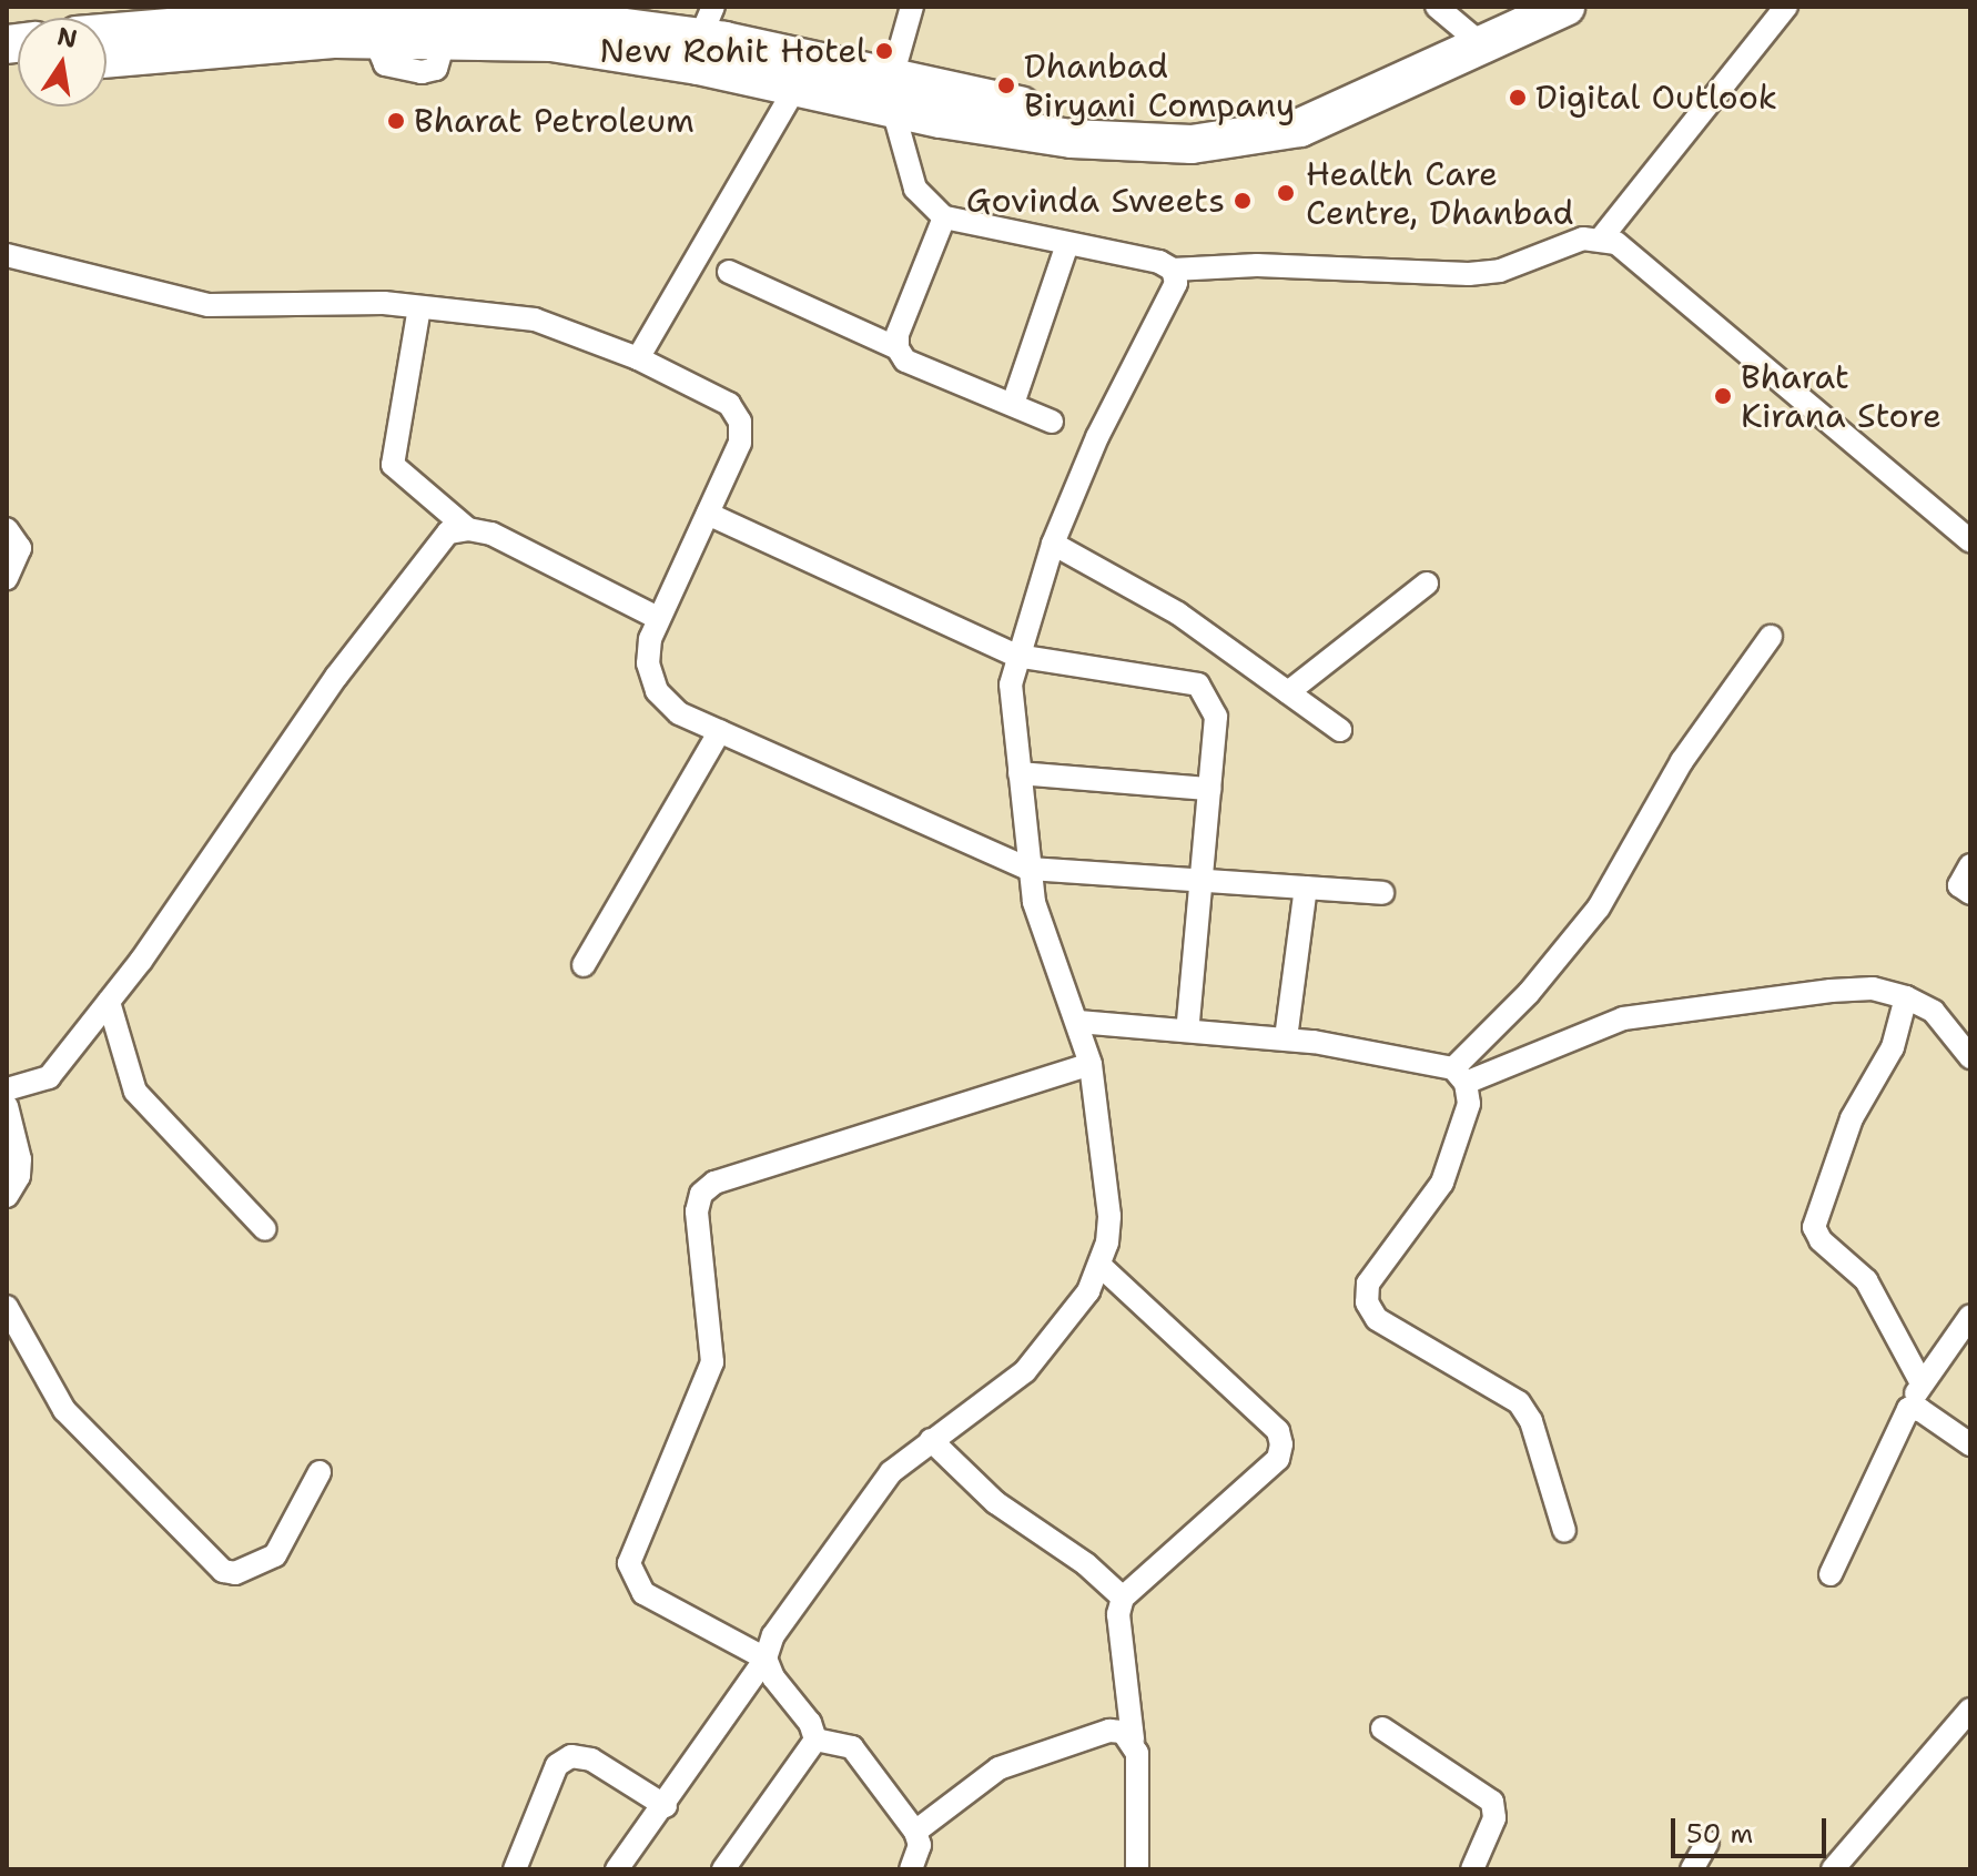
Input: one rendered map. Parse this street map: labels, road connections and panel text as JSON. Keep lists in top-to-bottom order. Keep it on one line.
{"places":["New Rohit Hotel","Dhanbad Biryani Company","Digital Outlook","Bharat Petroleum","Health Care Centre, Dhanbad","Govinda Sweets","Bharat Kirana Store"],"scale_bar":"50 m","north":"top"}
